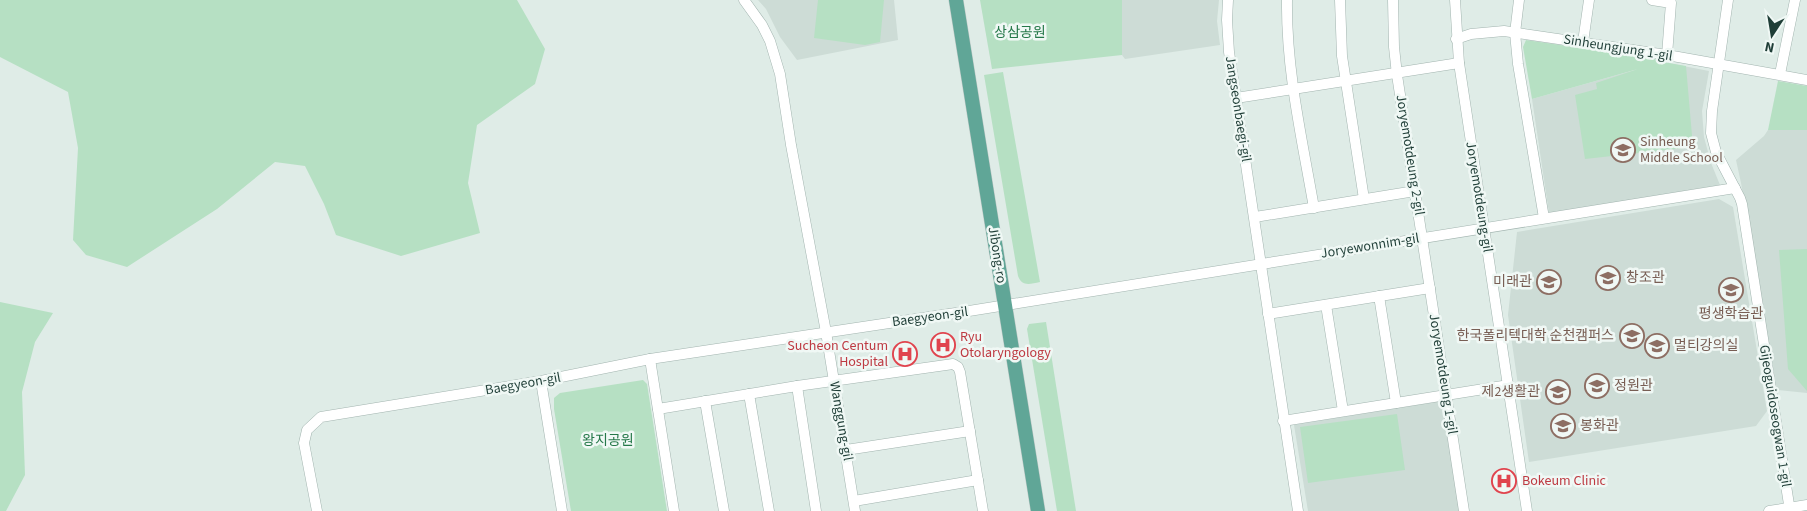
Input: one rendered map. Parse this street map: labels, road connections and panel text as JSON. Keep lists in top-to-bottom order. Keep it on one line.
{"streets":{"main road":["Jibong-ro"],"street":["Sinheungjung 1-gil","Jangseonbaegi-gil","Joryemotdeung 2-gil","Joryemotdeung-gil","Joryewonnim-gil","Baegyeon-gil","Joryemotdeung 1-gil","Gijeoguidoseogwan 1-gil","Wanggung-gil"]},"crossings":[["Sinheungjung 1-gil","Joryemotdeung-gil"],["Sinheungjung 1-gil","Gijeoguidoseogwan 1-gil"],["Jangseonbaegi-gil","Joryewonnim-gil"],["Joryemotdeung 2-gil","Joryewonnim-gil"],["Joryemotdeung 2-gil","Joryemotdeung 1-gil"],["Joryemotdeung-gil","Joryewonnim-gil"],["Joryewonnim-gil","Jibong-ro"],["Joryewonnim-gil","Baegyeon-gil"],["Joryewonnim-gil","Joryemotdeung 1-gil"],["Joryewonnim-gil","Gijeoguidoseogwan 1-gil"],["Jibong-ro","Baegyeon-gil"],["Baegyeon-gil","Wanggung-gil"]],"parks":["상삼공원","왕지공원"],"places":{"school or university":["Sinheung Middle School","창조관","미래관","평생학습관","한국폴리텍대학 순천캠퍼스","멀티강의실","정원관","제2생활관","봉화관"],"hospital":["Ryu Otolaryngology","Sucheon Centum Hospital","Bokeum Clinic"]},"north":"bottom"}
